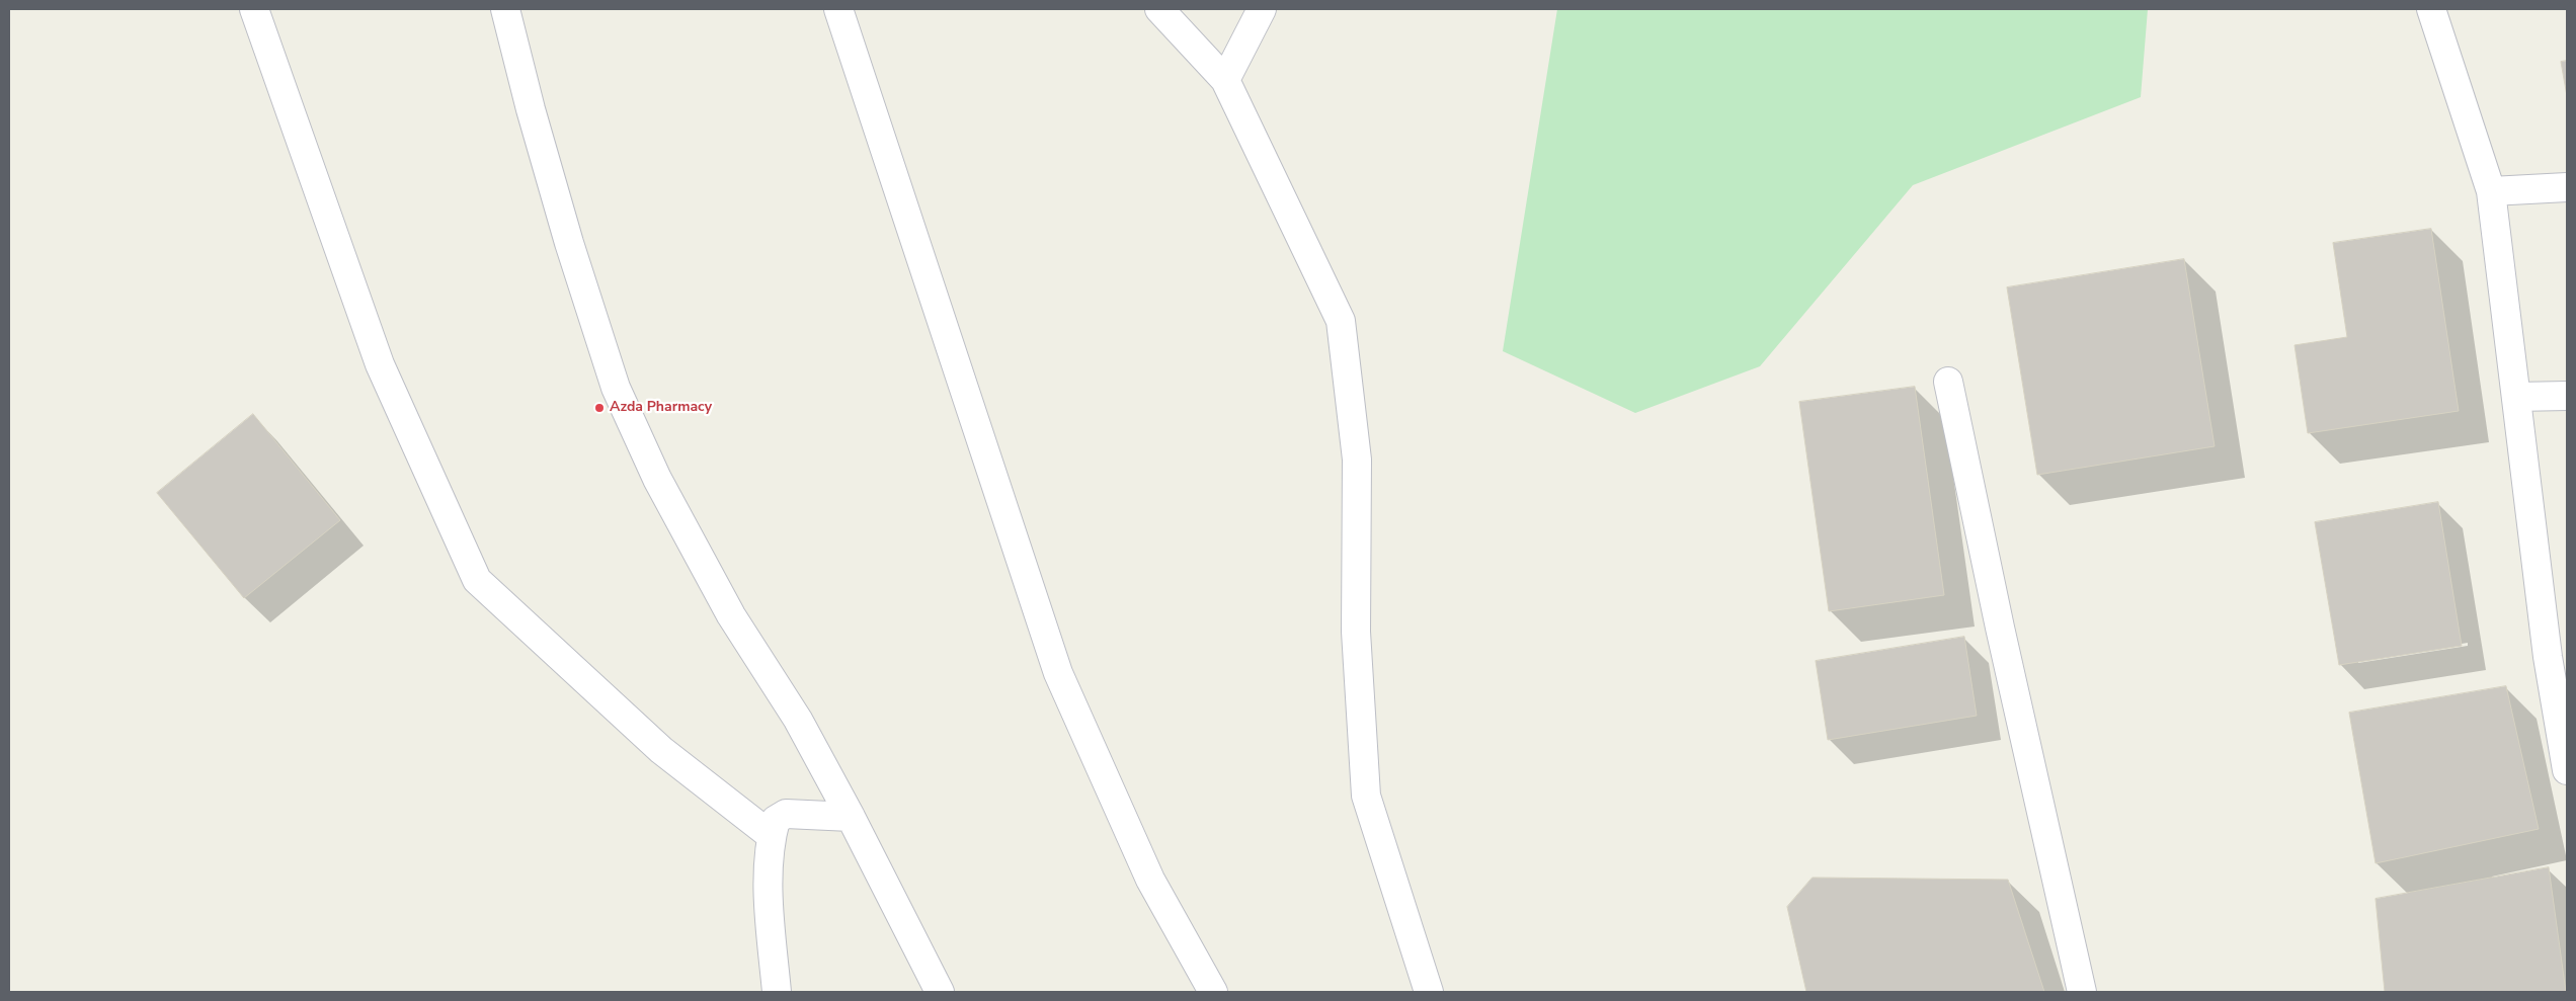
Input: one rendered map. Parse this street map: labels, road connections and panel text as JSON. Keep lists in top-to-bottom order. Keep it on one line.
{"places":["Azda Pharmacy"]}
